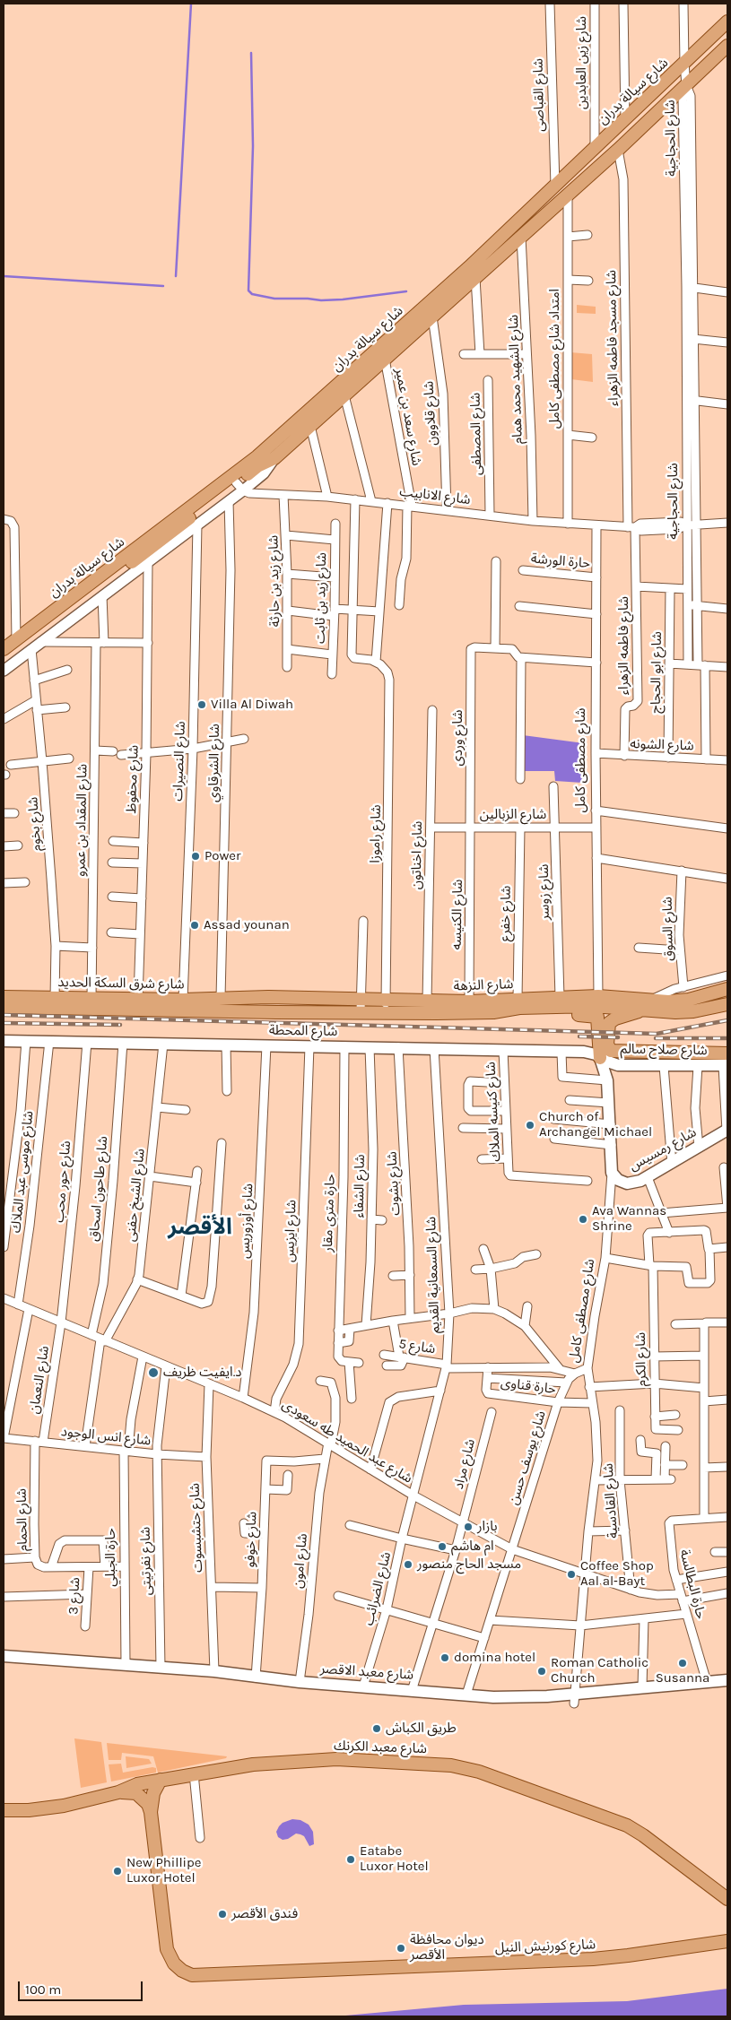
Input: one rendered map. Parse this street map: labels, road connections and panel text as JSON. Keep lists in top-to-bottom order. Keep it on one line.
{"streets":{"main road":["شارع سيالة بدران","شارع مصطفى كامل","شارع شرق السكة الحديد","شارع النزهة","شارع المحطة","شارع صلاح سالم","شارع رمسيس","شارع معبد الاقصر","شارع معبد الكرنك","شارع كورنيش النيل"],"street":["شارع زين العابدين","شارع القباصى","شارع الحجاجية","شارع مسجد فاطمه الزهراء","امتداد شارع مصطفى كامل","شارع الشهيد محمد همام","شارع قلاوون","شارع سعد بن عمير","شارع المصطفى","شارع الانابيب","حارة الورشة","شارع زيد بن حارثة","شارع زيد بن ثابت","شارع فاطمه الزهراء","شارع ابو الحجاج","شارع وردى","شارع الشونه","شارع النصيرات","شارع الشرقاوي","شارع محفوظ","شارع الزبالين","شارع المقداد بن عمرو","شارع بخوم","شارع راموزا","شارع اخناتون","شارع زوسر","شارع خفرع","شارع الكنيسه","شارع السوق","شارع كنيسه الملاك","شارع موسى عبد الملاك","شارع حور محب","شارع بشوت","شارع الشفاء","شارع طاحون اسحاق","شارع الشيخ حفنى","حارة مترى مقار","شارع أوزوريس","شارع ايزيس","شارع السمعانية القديم","شارع 5","شارع الكرم","شارع النعمان","حارة قناوى","شارع انس الوجود","شارع عبد الحميد طه سعودى","شارع يوسف حسن","شارع مراد","شارع القادسية","شارع الحمام","شارع حتشبسوت","شارع خوفو","حارة الجبلي","شارع نفرتيتى","شارع امون","حارة البطالسة","شارع الضرائب","شارع 3"]},"crossings":[["شارع زين العابدين","شارع سيالة بدران"],["شارع سيالة بدران","شارع القباصى"],["شارع سيالة بدران","شارع الحجاجية"],["شارع سيالة بدران","شارع مسجد فاطمه الزهراء"],["شارع سيالة بدران","امتداد شارع مصطفى كامل"],["شارع سيالة بدران","شارع الشهيد محمد همام"],["شارع سيالة بدران","شارع قلاوون"],["شارع سيالة بدران","شارع سعد بن عمير"],["شارع سيالة بدران","شارع الانابيب"],["شارع سيالة بدران","شارع النصيرات"],["شارع سيالة بدران","شارع الشرقاوي"],["شارع سيالة بدران","شارع محفوظ"],["شارع سيالة بدران","شارع المقداد بن عمرو"],["شارع سيالة بدران","شارع بخوم"],["شارع الحجاجية","شارع الانابيب"],["شارع الحجاجية","شارع الشونه"],["شارع مسجد فاطمه الزهراء","شارع الانابيب"],["شارع مسجد فاطمه الزهراء","شارع فاطمه الزهراء"],["امتداد شارع مصطفى كامل","شارع الانابيب"],["شارع الشهيد محمد همام","شارع الانابيب"],["شارع قلاوون","شارع الانابيب"],["شارع سعد بن عمير","شارع الانابيب"],["شارع المصطفى","شارع الانابيب"],["شارع الانابيب","شارع زيد بن حارثة"],["شارع الانابيب","شارع فاطمه الزهراء"],["شارع الانابيب","شارع مصطفى كامل"],["حارة الورشة","شارع مصطفى كامل"],["شارع فاطمه الزهراء","شارع الشونه"],["شارع ابو الحجاج","شارع الشونه"],["شارع وردى","شارع الزبالين"],["شارع وردى","شارع الكنيسه"],["شارع الشونه","شارع مصطفى كامل"],["شارع مصطفى كامل","شارع الزبالين"],["شارع مصطفى كامل","شارع النزهة"],["شارع مصطفى كامل","شارع المحطة"],["شارع مصطفى كامل","شارع صلاح سالم"],["شارع مصطفى كامل","شارع رمسيس"],["شارع مصطفى كامل","حارة قناوى"],["شارع مصطفى كامل","شارع عبد الحميد طه سعودى"],["شارع مصطفى كامل","شارع يوسف حسن"],["شارع مصطفى كامل","شارع معبد الاقصر"],["شارع النصيرات","شارع شرق السكة الحديد"],["شارع الشرقاوي","شارع شرق السكة الحديد"],["شارع محفوظ","شارع شرق السكة الحديد"],["شارع الزبالين","شارع اخناتون"],["شارع الزبالين","شارع زوسر"],["شارع الزبالين","شارع خفرع"],["شارع الزبالين","شارع الكنيسه"],["شارع المقداد بن عمرو","شارع شرق السكة الحديد"],["شارع بخوم","شارع شرق السكة الحديد"],["شارع راموزا","شارع النزهة"],["شارع اخناتون","شارع النزهة"],["شارع زوسر","شارع النزهة"],["شارع خفرع","شارع النزهة"],["شارع الكنيسه","شارع النزهة"],["شارع شرق السكة الحديد","شارع النزهة"],["شارع المحطة","شارع صلاح سالم"],["شارع المحطة","شارع كنيسه الملاك"],["شارع المحطة","شارع موسى عبد الملاك"],["شارع المحطة","شارع حور محب"],["شارع المحطة","شارع بشوت"],["شارع المحطة","شارع الشفاء"],["شارع المحطة","شارع طاحون اسحاق"],["شارع المحطة","شارع الشيخ حفنى"],["شارع المحطة","حارة مترى مقار"],["شارع المحطة","شارع أوزوريس"],["شارع المحطة","شارع ايزيس"],["شارع المحطة","شارع السمعانية القديم"],["شارع موسى عبد الملاك","شارع عبد الحميد طه سعودى"],["شارع حور محب","شارع النعمان"],["شارع حور محب","شارع عبد الحميد طه سعودى"],["شارع طاحون اسحاق","شارع عبد الحميد طه سعودى"],["شارع الشيخ حفنى","شارع عبد الحميد طه سعودى"],["شارع أوزوريس","شارع عبد الحميد طه سعودى"],["شارع ايزيس","شارع عبد الحميد طه سعودى"],["شارع السمعانية القديم","شارع 5"],["شارع السمعانية القديم","شارع عبد الحميد طه سعودى"],["شارع السمعانية القديم","شارع الضرائب"],["شارع 5","حارة قناوى"],["شارع 5","شارع يوسف حسن"],["شارع النعمان","شارع انس الوجود"],["شارع النعمان","شارع عبد الحميد طه سعودى"],["شارع النعمان","شارع الحمام"],["حارة قناوى","شارع يوسف حسن"],["شارع انس الوجود","شارع الحمام"],["شارع انس الوجود","شارع حتشبسوت"],["شارع انس الوجود","حارة الجبلي"],["شارع انس الوجود","شارع نفرتيتى"],["شارع عبد الحميد طه سعودى","شارع يوسف حسن"],["شارع عبد الحميد طه سعودى","شارع مراد"],["شارع عبد الحميد طه سعودى","شارع القادسية"],["شارع عبد الحميد طه سعودى","شارع حتشبسوت"],["شارع عبد الحميد طه سعودى","حارة الجبلي"],["شارع عبد الحميد طه سعودى","شارع نفرتيتى"],["شارع عبد الحميد طه سعودى","شارع امون"],["شارع عبد الحميد طه سعودى","حارة البطالسة"],["شارع عبد الحميد طه سعودى","شارع الضرائب"],["شارع يوسف حسن","شارع معبد الاقصر"],["شارع مراد","شارع معبد الاقصر"],["شارع حتشبسوت","شارع معبد الاقصر"],["شارع خوفو","شارع امون"],["شارع خوفو","شارع معبد الاقصر"],["حارة الجبلي","شارع معبد الاقصر"],["شارع نفرتيتى","شارع معبد الاقصر"],["شارع امون","شارع معبد الاقصر"],["حارة البطالسة","شارع معبد الاقصر"],["شارع الضرائب","شارع معبد الاقصر"]],"districts":["الأقصر"],"places":["Villa Al Diwah","Power","Assad younan","Church of Archangel Michael","Ava Wannas Shrine","د.ايفيت ظريف","بازار","ام هاشم","مسجد الحاج منصور","Coffee Shop Aal al‑Bayt","domina hotel","Susanna","Roman Catholic Church","طريق الكباش","Eatabe Luxor Hotel","New Phillipe Luxor Hotel","فندق الأقصر","ديوان محافظة الأقصر"],"scale_bar":"100 m"}
